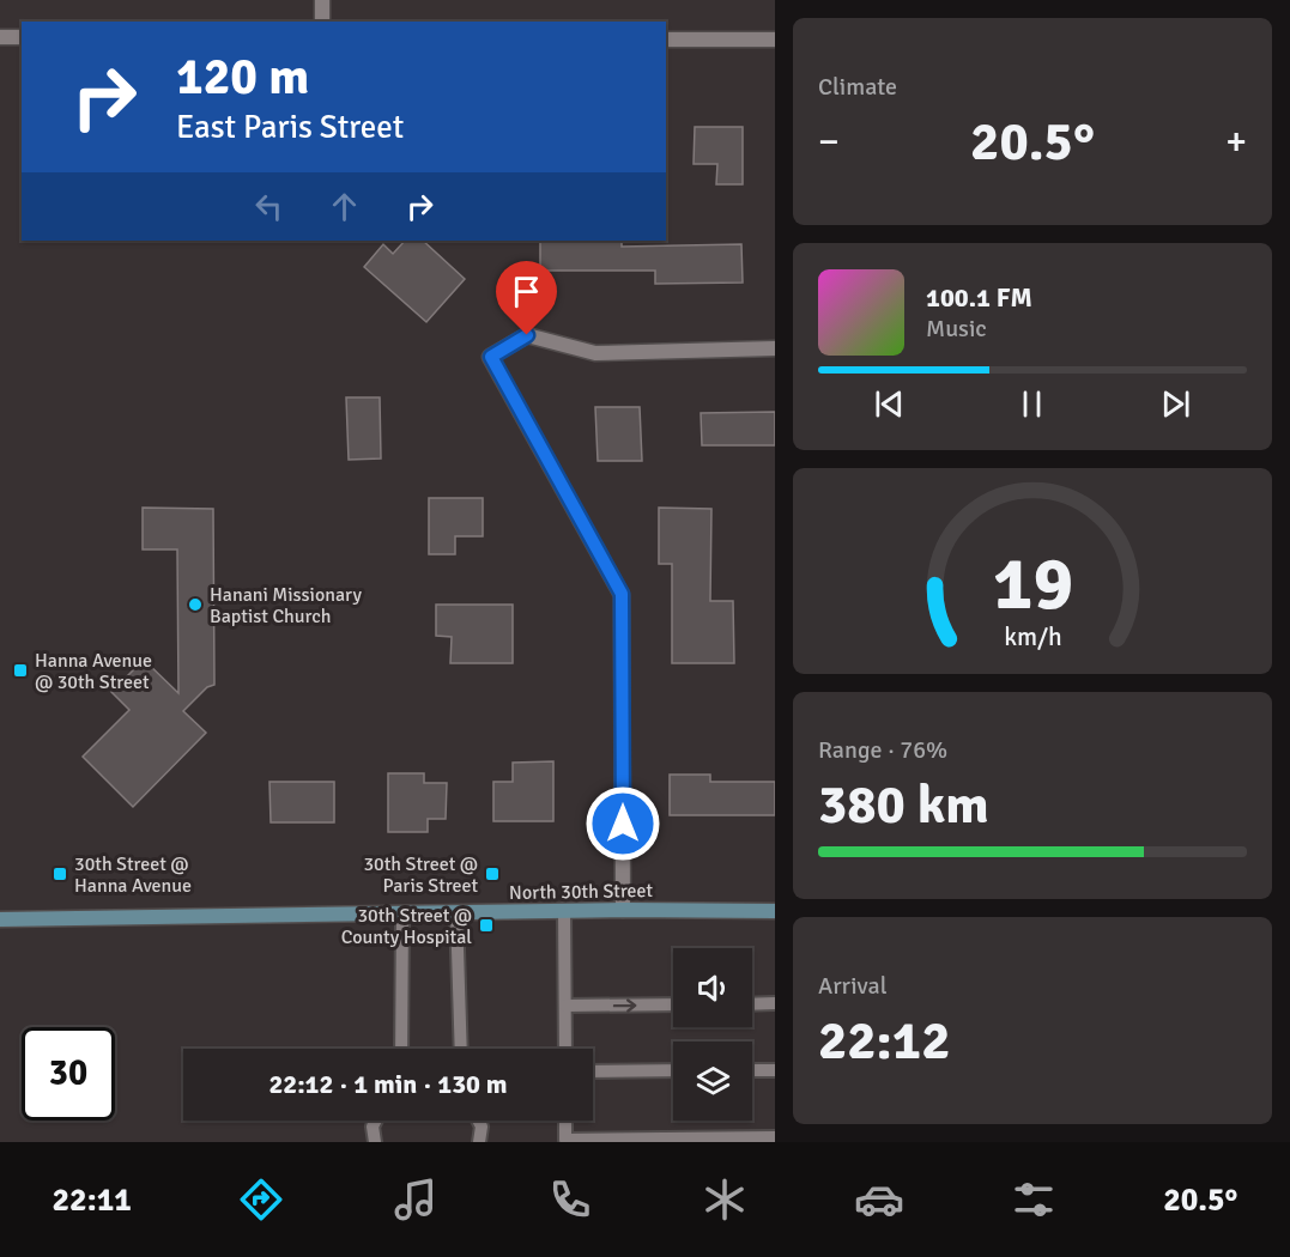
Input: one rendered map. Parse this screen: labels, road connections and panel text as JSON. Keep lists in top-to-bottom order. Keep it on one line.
{"streets":{"street":["North 30th Street"]},"places":{"other":["Hanani Missionary Baptist Church"],"transit":["Hanna Avenue @ 30th Street","30th Street @ Hanna Avenue","30th Street @ Paris Street","30th Street @ County Hospital"]},"page":{"tile":["Climate",["Range · 76%","380 km"],["Arrival","22:12"]],"turn":["120 m","East Paris Street"],"heat":["−","20.5°","+"],"song":["100.1 FM","Music"],"limit":"30","trip":"22:12 · 1 min · 130 m","tabs":["22:11","20.5°"],"gauge":["19","km/h"]}}
